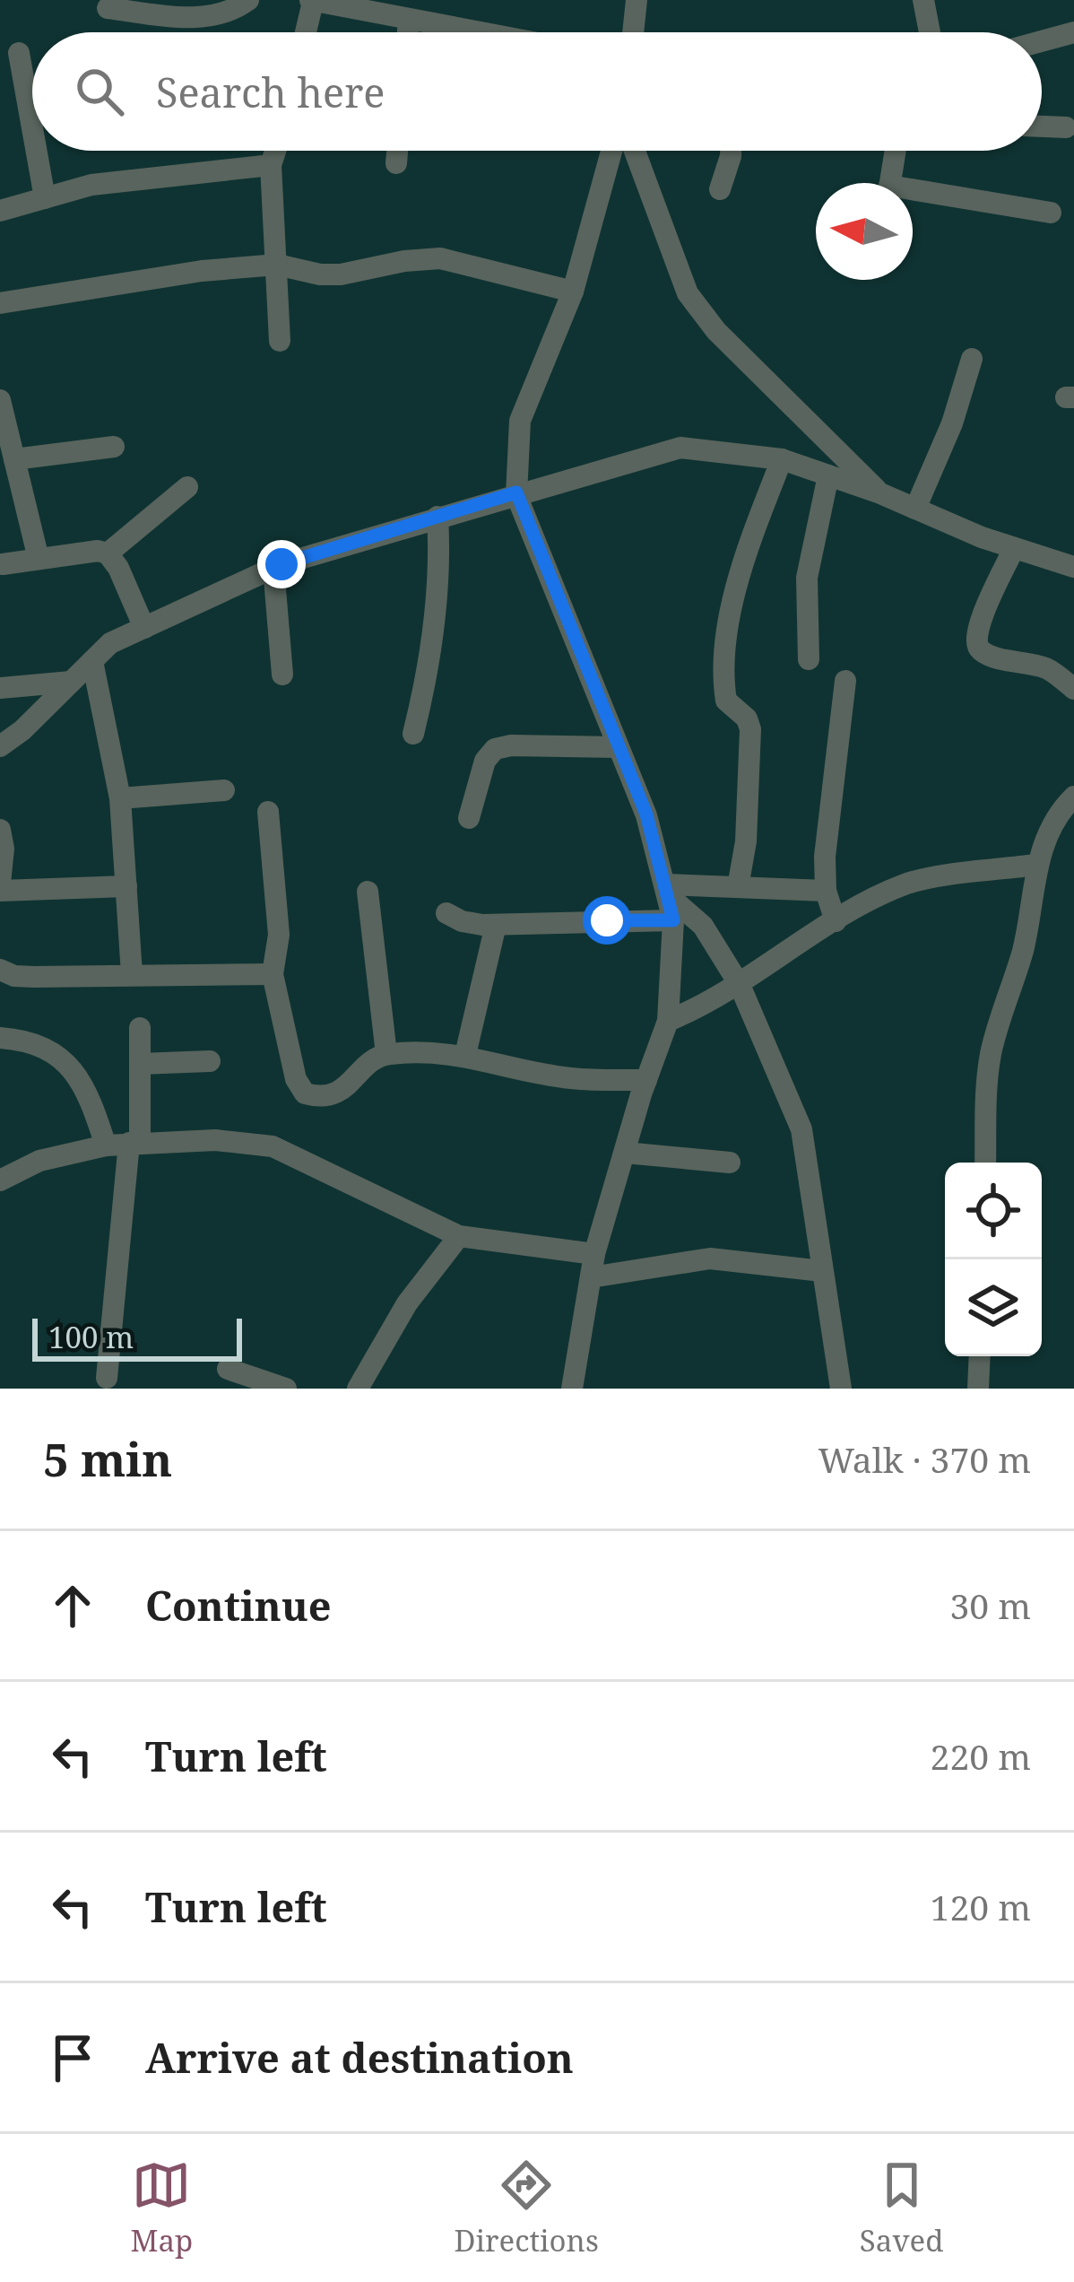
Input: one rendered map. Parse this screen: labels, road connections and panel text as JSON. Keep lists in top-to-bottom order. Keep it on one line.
{"scale_bar":"100 m","north":"left","page":{"search":"Search here","scale":"100 m","heading":["5 min","Walk · 370 m"],"list":[["Continue","30 m"],["Turn left","220 m"],["Turn left","120 m"],"Arrive at destination"],"nav":["Map","Directions","Saved"]}}
